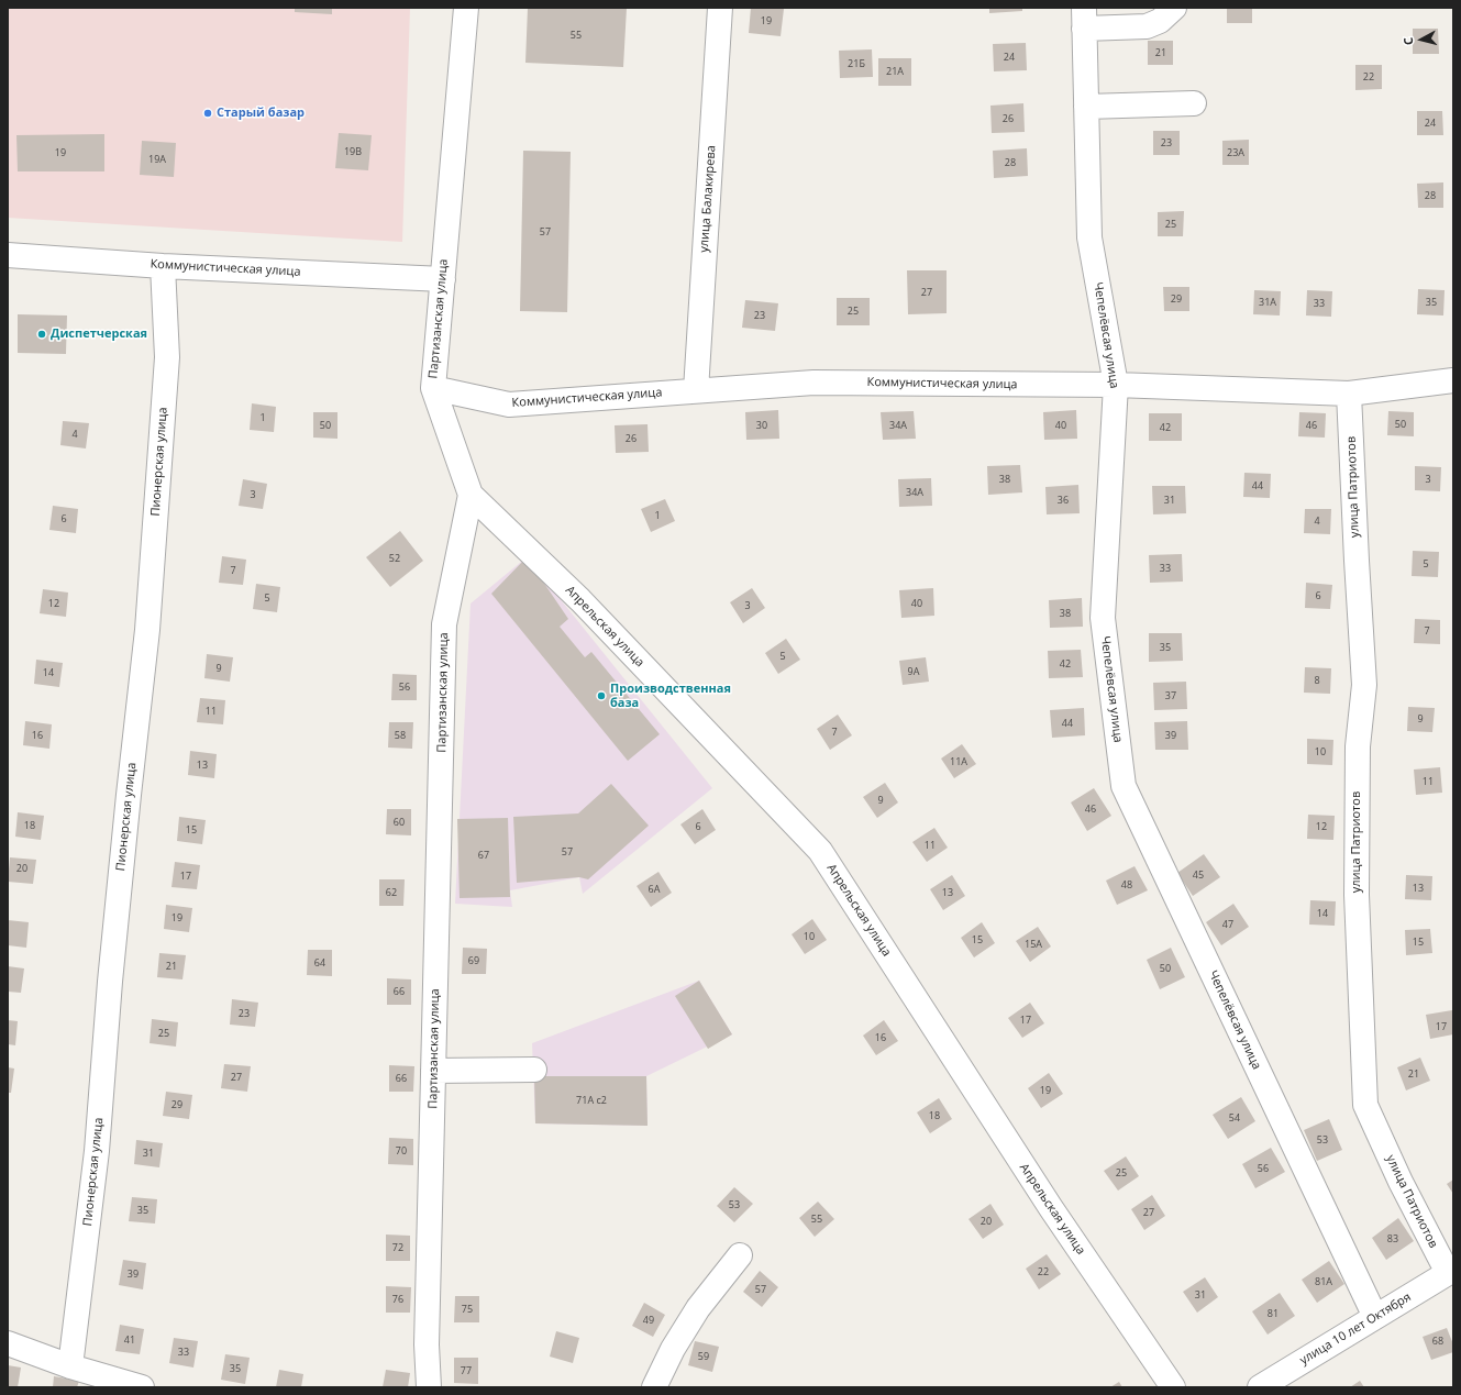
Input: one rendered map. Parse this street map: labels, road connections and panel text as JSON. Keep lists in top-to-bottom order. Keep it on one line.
{"streets":{"street":["улица Балакирева","Коммунистическая улица","Партизанская улица","Чепелёвсая улица","Пионерская улица","улица Патриотов","Апрельская улица","улица 10 лет Октября"]},"crossings":[["улица Балакирева","Коммунистическая улица"],["Коммунистическая улица","Партизанская улица"],["Коммунистическая улица","Чепелёвсая улица"],["Коммунистическая улица","Пионерская улица"],["Коммунистическая улица","улица Патриотов"],["Партизанская улица","Апрельская улица"],["Чепелёвсая улица","улица 10 лет Октября"],["улица Патриотов","улица 10 лет Октября"]],"places":["Старый базар","Диспетчерская","Производственная база"],"house_numbers":["19","55","21","24","21Б","21А","22","26","24","23","19В","19","23А","19А","28","28","25","57","27","29","31А","35","33","25","23","1","50","50","30","34А","40","46","42","4","26","38","3","44","34А","3","36","31","1","6","4","52","5","33","7","6","5","12","40","3","38","7","35","5","42","9","9А","14","8","56","37","11","9","44","7","16","58","39","10","11А","13","11","9","46","60","18","6","12","15","11","57","67","20","45","17","48","13","6А","62","13","14","19","47","10","15","15","15А","69","64","21","50","66","23","17","17","25","16","21","27","66","19","71А с2","29","18","54","53","70","31","56","25","53","35","27","55","20","83","72","22","39","81А","57","31","76","75","81","49","41","68","33","59","35","77"],"north":"left"}
